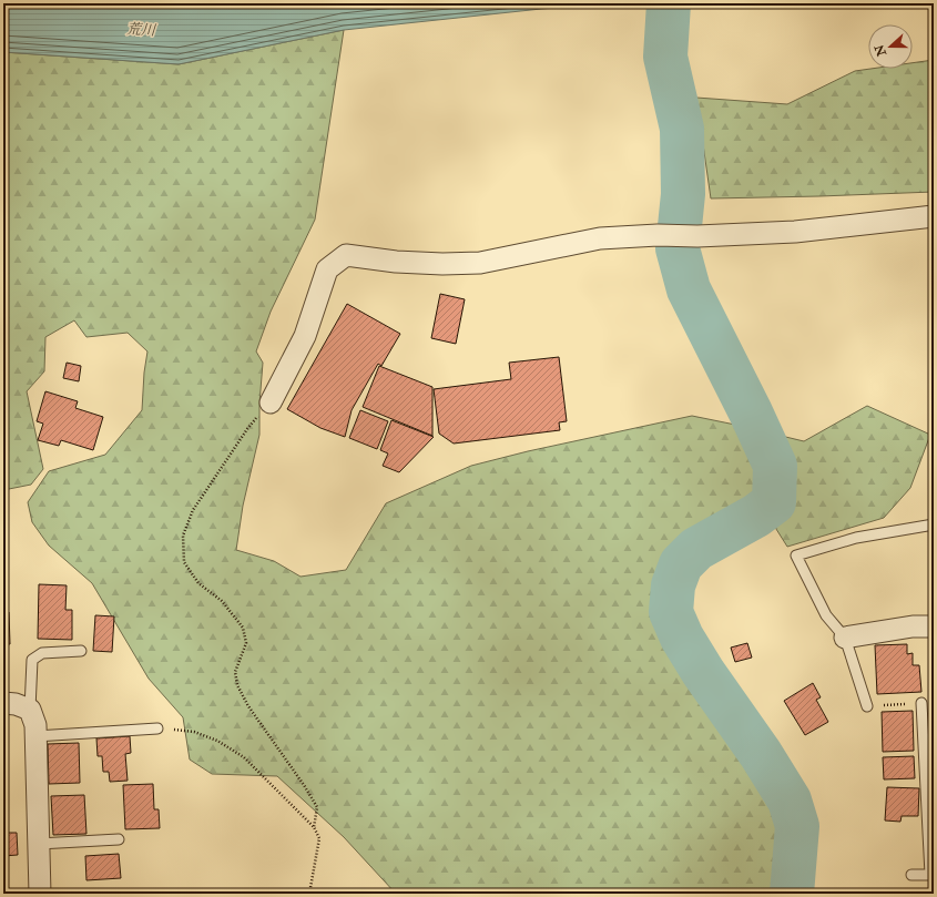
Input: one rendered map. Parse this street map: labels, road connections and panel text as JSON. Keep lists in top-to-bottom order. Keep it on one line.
{"water":["荒川"],"north":"left"}
